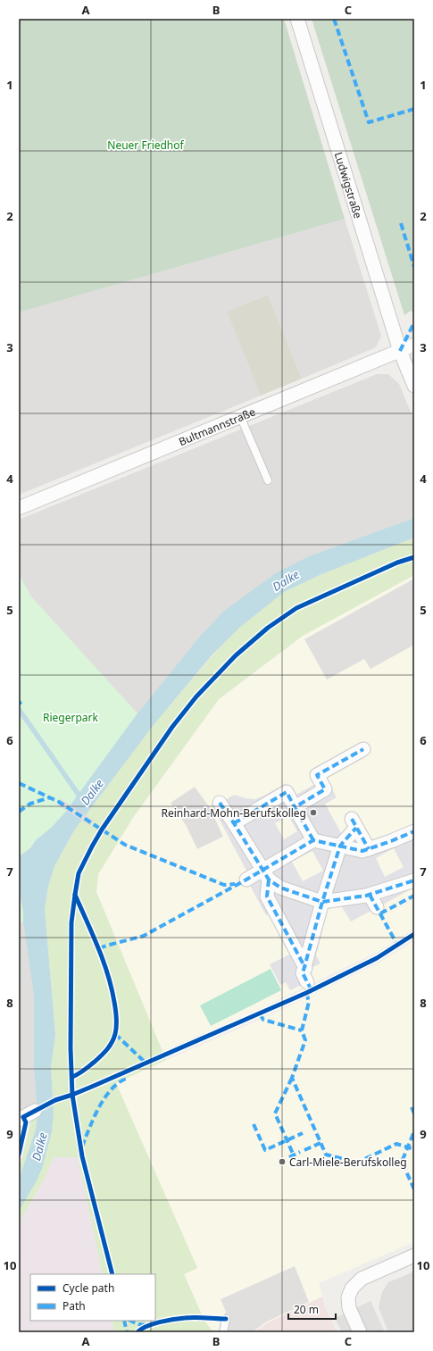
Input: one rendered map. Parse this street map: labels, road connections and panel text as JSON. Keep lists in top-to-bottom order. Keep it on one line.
{"streets":{"street":["Ludwigstraße","Bultmannstraße"]},"crossings":[["Ludwigstraße","Bultmannstraße"]],"water":["Dalke"],"parks":["Neuer Friedhof","Riegerpark"],"places":["Reinhard-Mohn-Berufskolleg","Carl-Miele-Berufskolleg"],"legend":["Cycle path","Path"],"scale_bar":"20 m","grid":{"columns":["A","B","C"],"rows":["1","2","3","4","5","6","7","8","9","10"]}}
